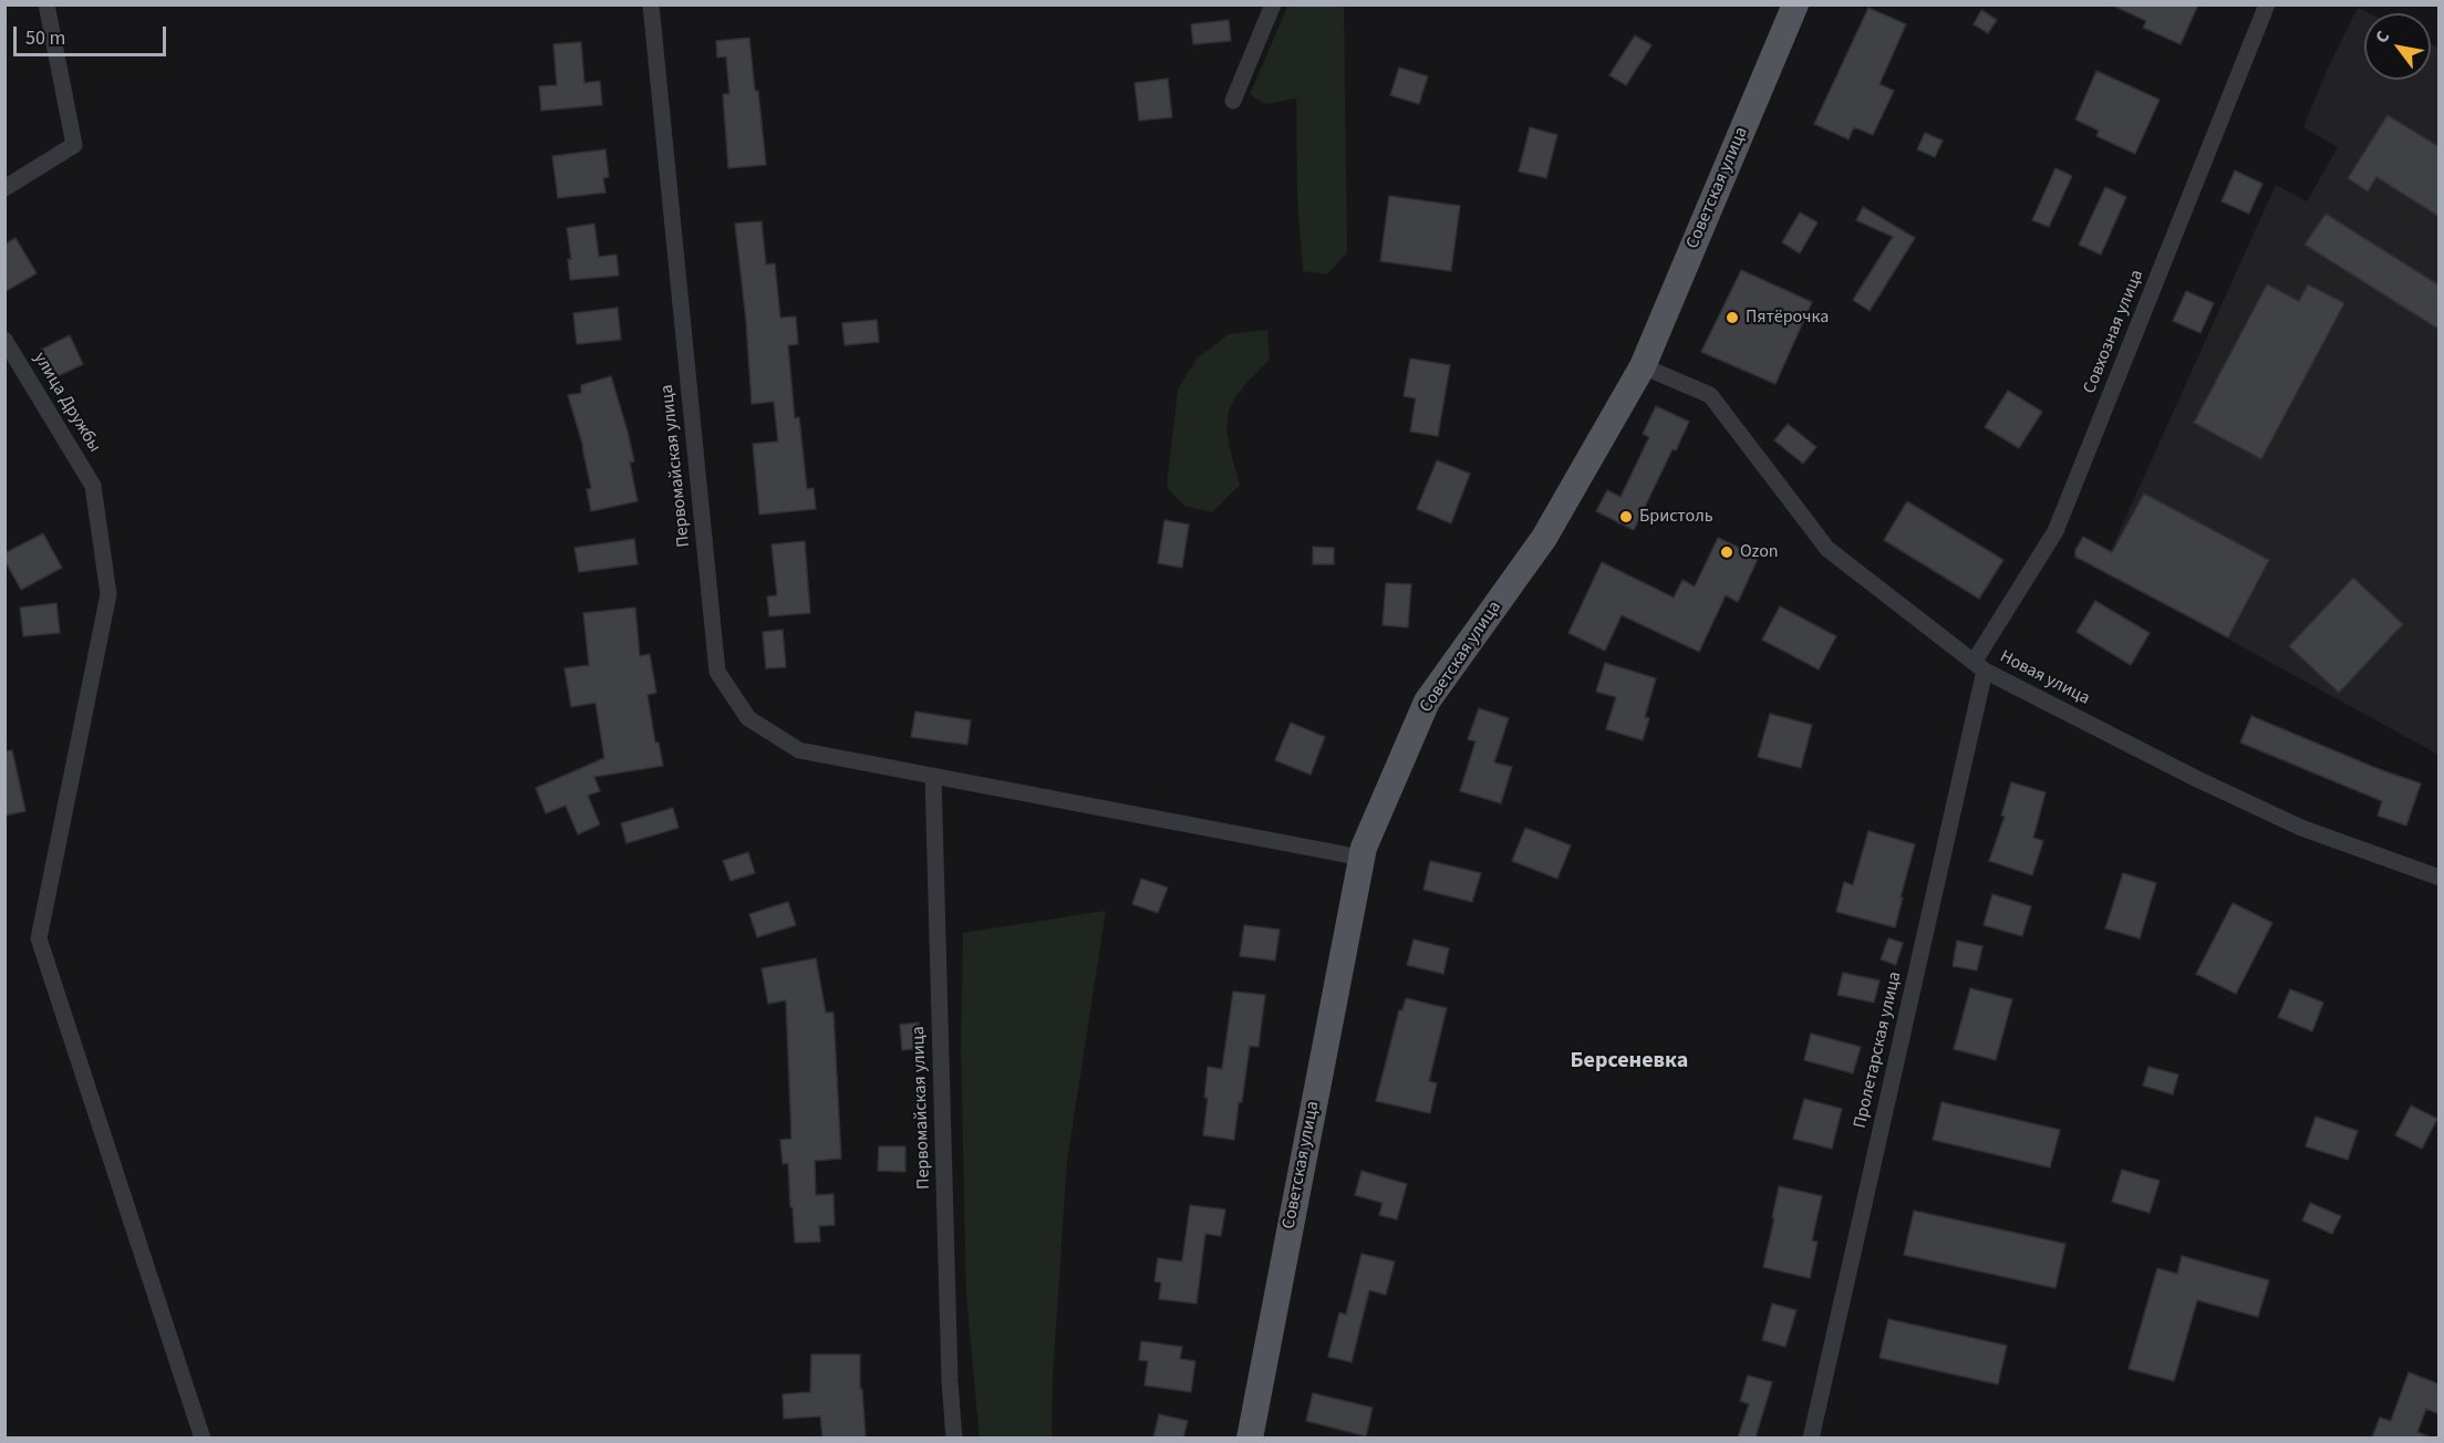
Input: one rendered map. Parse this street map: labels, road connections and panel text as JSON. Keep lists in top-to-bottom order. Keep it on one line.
{"streets":{"main road":["Советская улица"],"street":["Совхозная улица","улица Дружбы","Первомайская улица","Новая улица","Пролетарская улица"]},"crossings":[["Советская улица","Первомайская улица"],["Советская улица","Новая улица"],["Совхозная улица","Новая улица"],["Совхозная улица","Пролетарская улица"],["Новая улица","Пролетарская улица"]],"districts":["Берсеневка"],"places":["Пятёрочка","Бристоль","Ozon"],"scale_bar":"50 m","north":"top left"}
